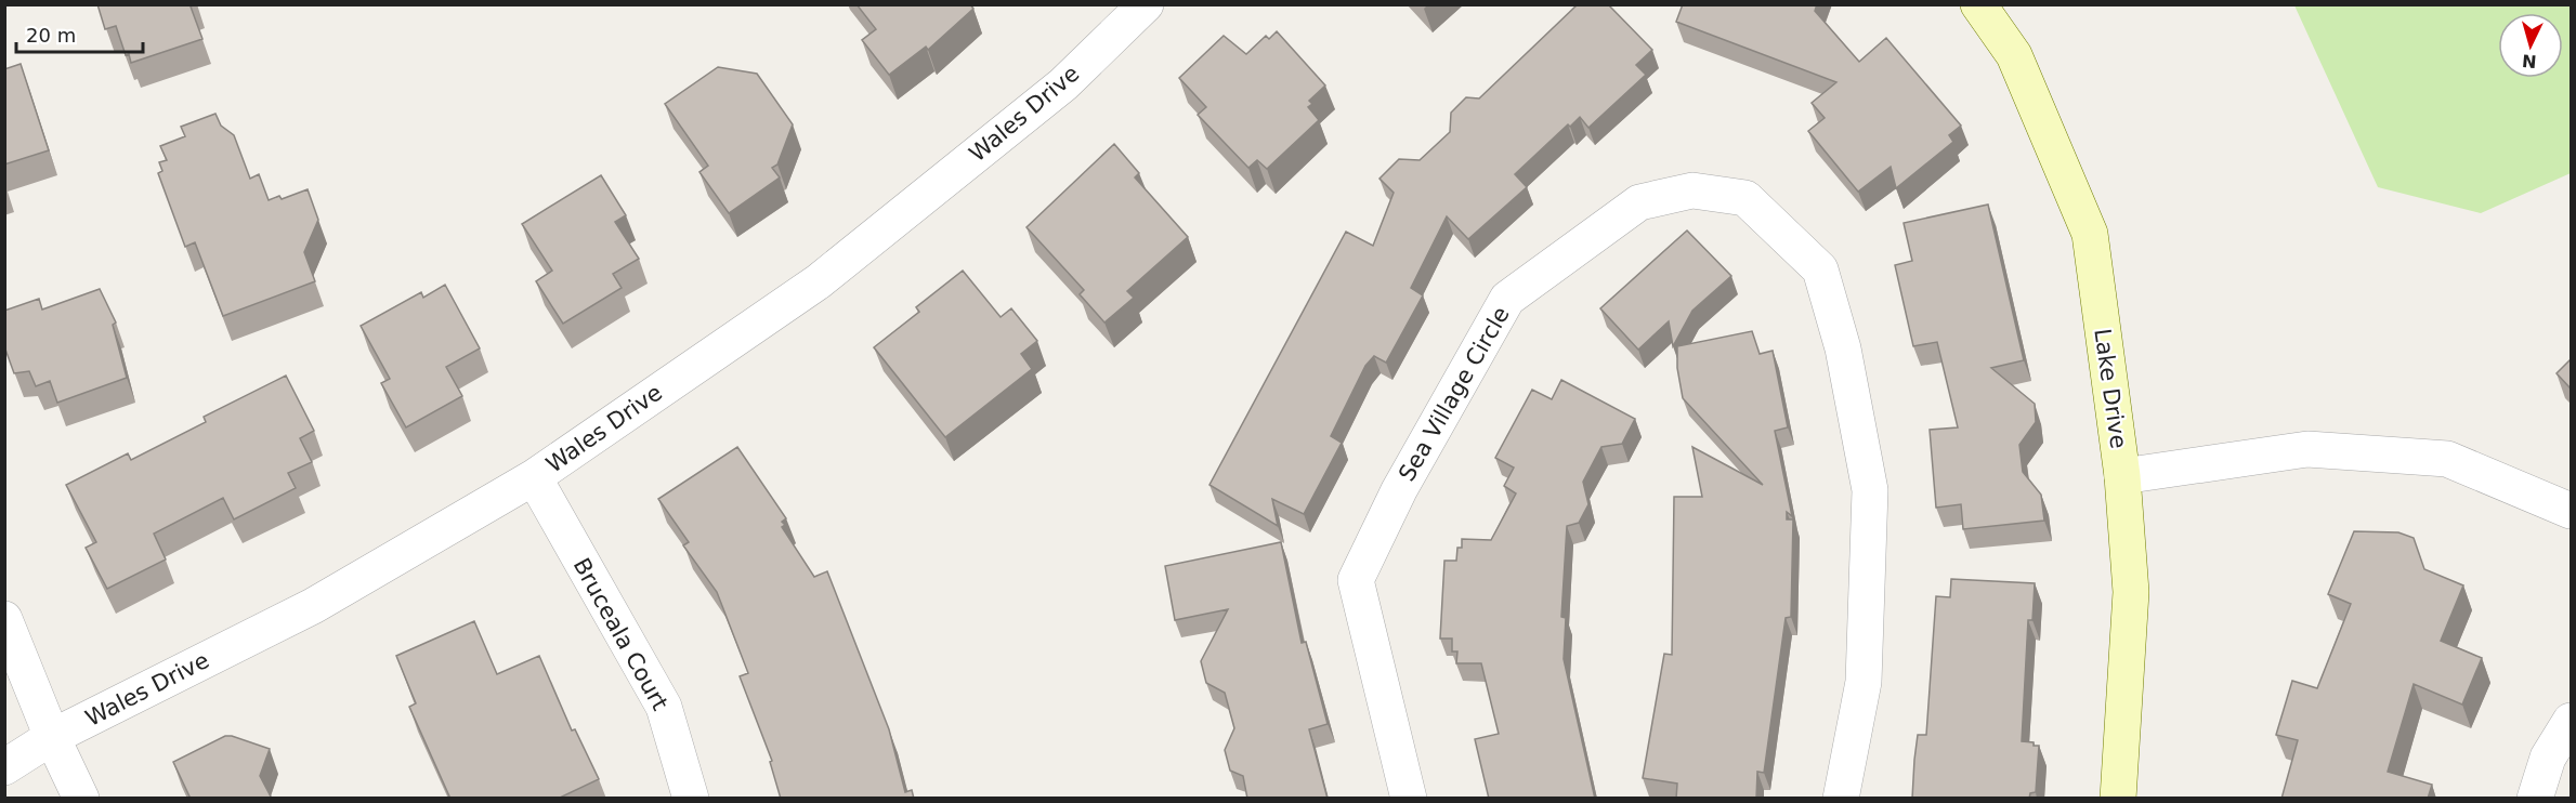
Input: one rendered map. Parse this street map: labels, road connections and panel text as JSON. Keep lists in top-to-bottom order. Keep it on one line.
{"streets":{"street":["Wales Drive","Lake Drive","Sea Village Circle","Bruceala Court"]},"crossings":[["Wales Drive","Bruceala Court"]],"scale_bar":"20 m","north":"bottom"}
